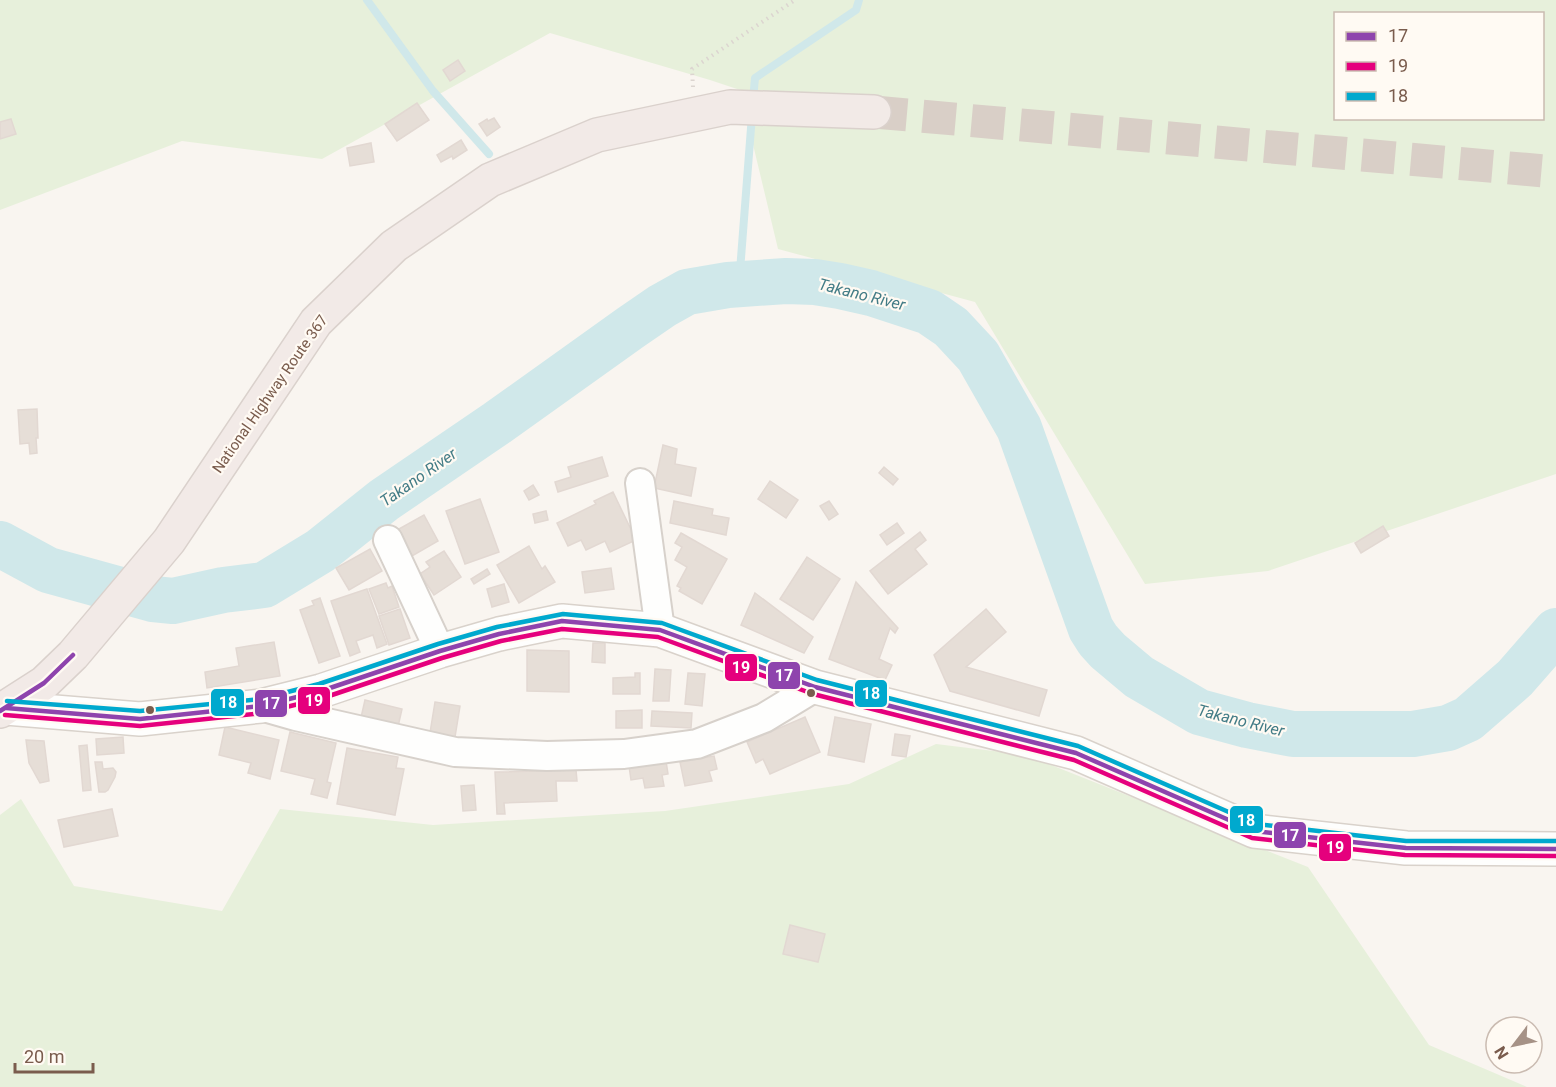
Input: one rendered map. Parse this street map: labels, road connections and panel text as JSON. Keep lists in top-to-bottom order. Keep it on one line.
{"streets":{"highway":["National Highway Route 367"]},"water":["Takano River"],"lines":["transit line 18","transit line 17","transit line 19"],"legend":["17","19","18"],"scale_bar":"20 m","north":"bottom left"}
